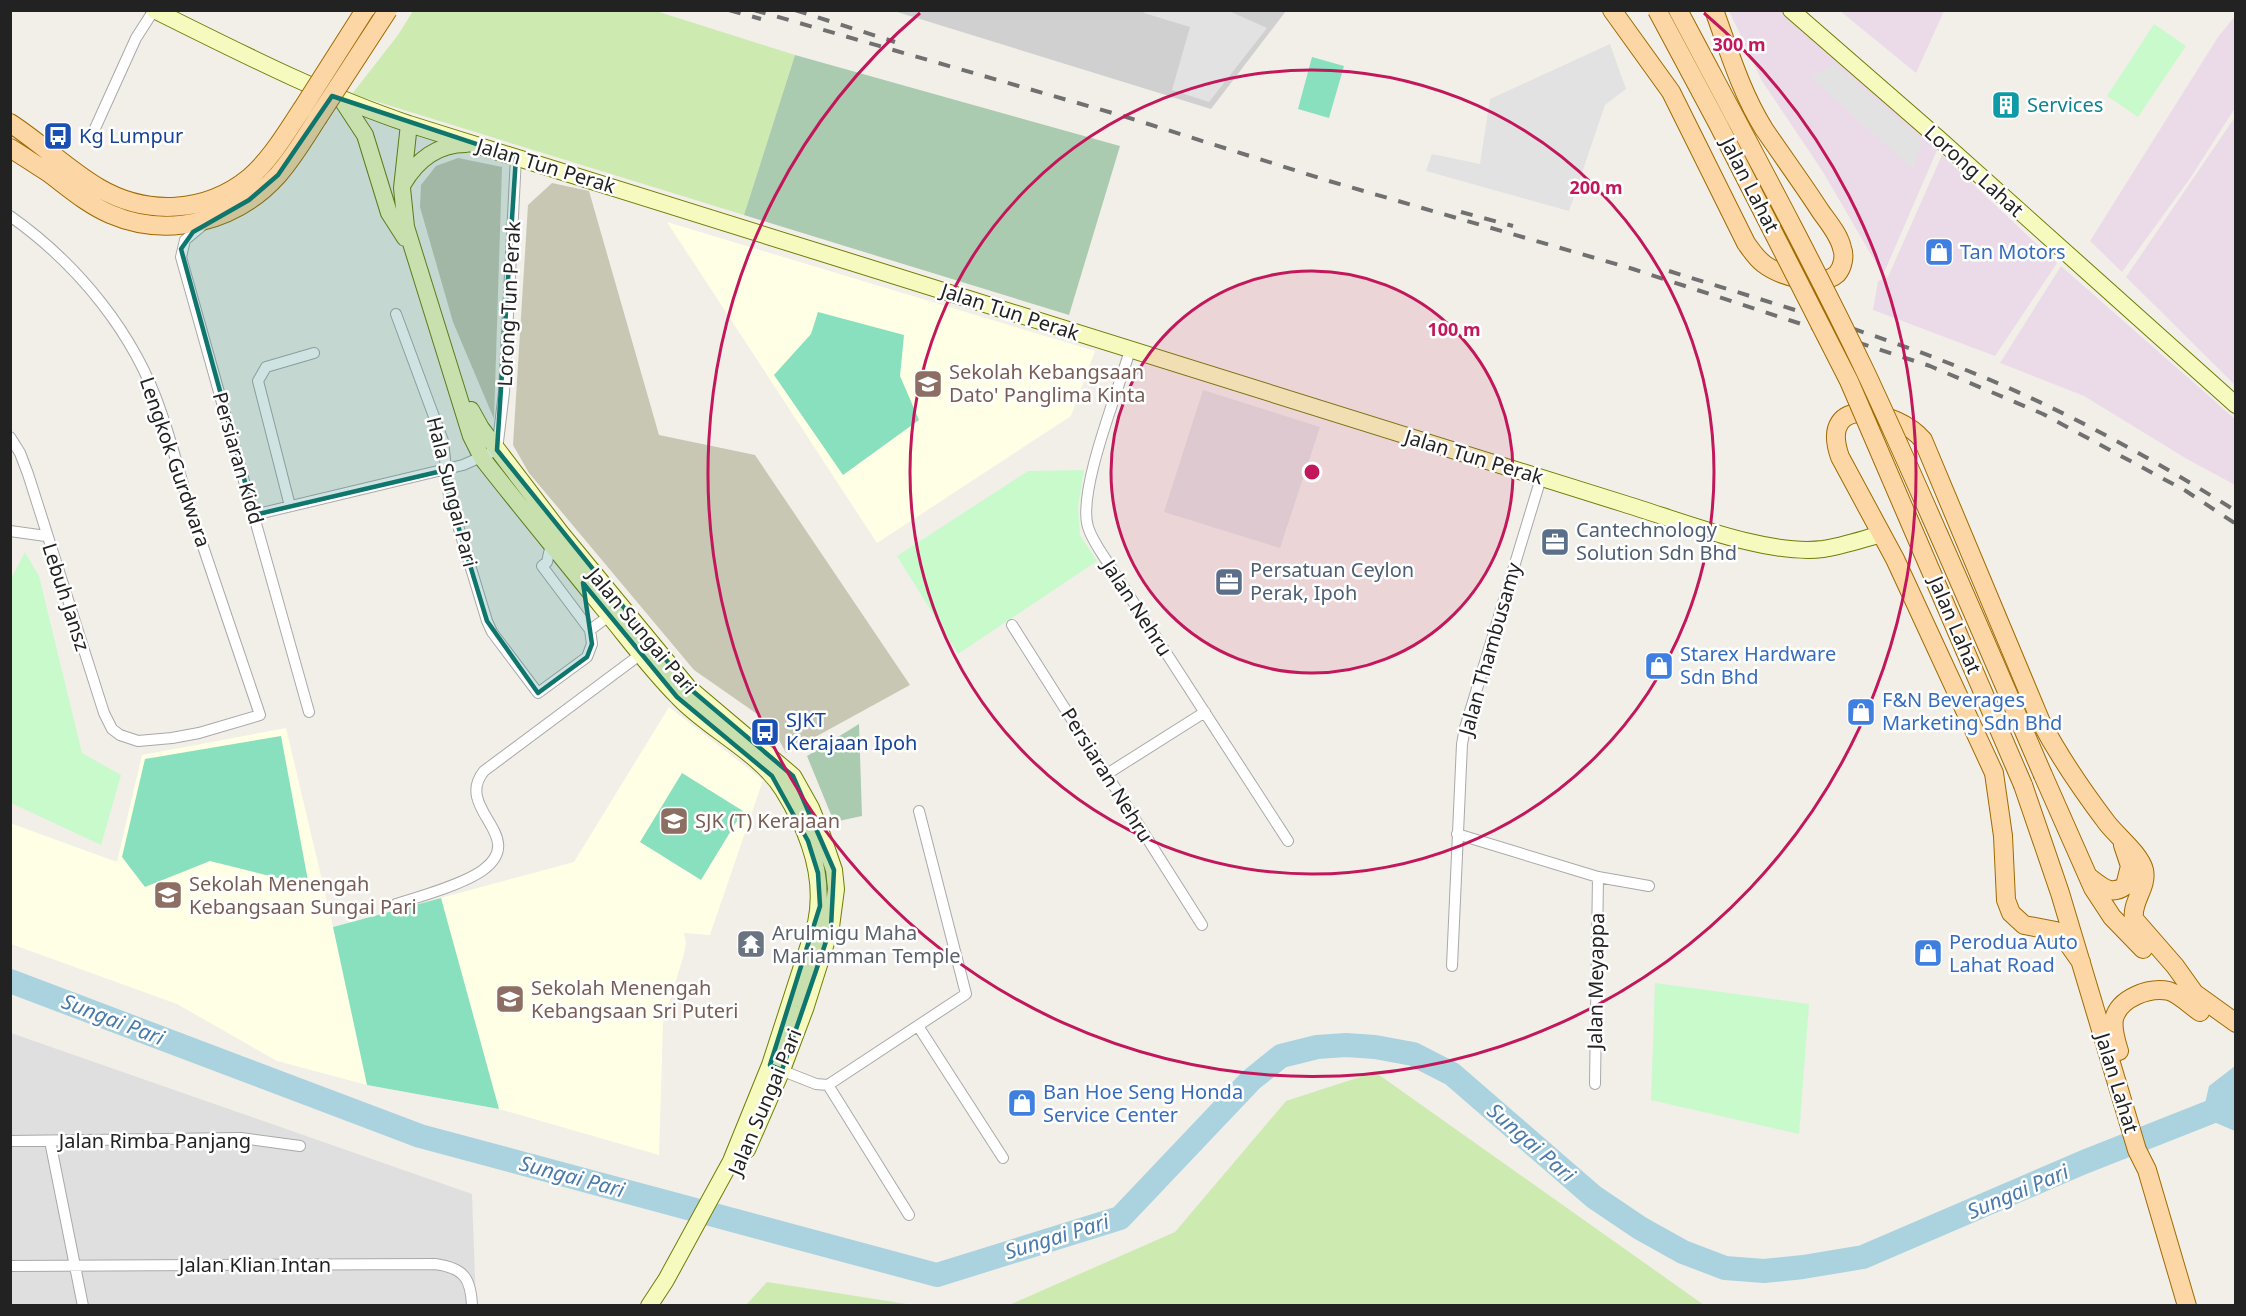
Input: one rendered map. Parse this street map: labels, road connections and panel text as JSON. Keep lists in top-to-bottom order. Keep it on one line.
{"streets":{"main road":["Jalan Tun Perak","Lorong Lahat","Jalan Lahat","Jalan Sungai Pari"],"street":["Lorong Tun Perak","Persiaran Kidd","Lengkok Gurdwara","Hala Sungai Pari","Lebuh Jansz","Jalan Nehru","Jalan Thambusamy","Persiaran Nehru","Jalan Meyappa","Jalan Rimba Panjang","Jalan Klian Intan"]},"crossings":[["Jalan Tun Perak","Lorong Tun Perak"],["Jalan Tun Perak","Jalan Nehru"],["Jalan Tun Perak","Jalan Sungai Pari"],["Jalan Tun Perak","Jalan Thambusamy"],["Lorong Tun Perak","Jalan Sungai Pari"],["Lengkok Gurdwara","Lebuh Jansz"]],"water":["Sungai Pari"],"places":{"building":["Services"],"bus stop":["Kg Lumpur","SJKT Kerajaan Ipoh"],"shop":["Tan Motors","Starex Hardware Sdn Bhd","F&N Beverages Marketing Sdn Bhd","Perodua Auto Lahat Road","Ban Hoe Seng Honda Service Center"],"school or university":["Sekolah Kebangsaan Dato' Panglima Kinta","SJK (T) Kerajaan","Sekolah Menengah Kebangsaan Sungai Pari","Sekolah Menengah Kebangsaan Sri Puteri"],"office":["Cantechnology Solution Sdn Bhd","Persatuan Ceylon Perak, Ipoh"],"temple":["Arulmigu Maha Mariamman Temple"]},"rings":["300 m","200 m","100 m"]}
